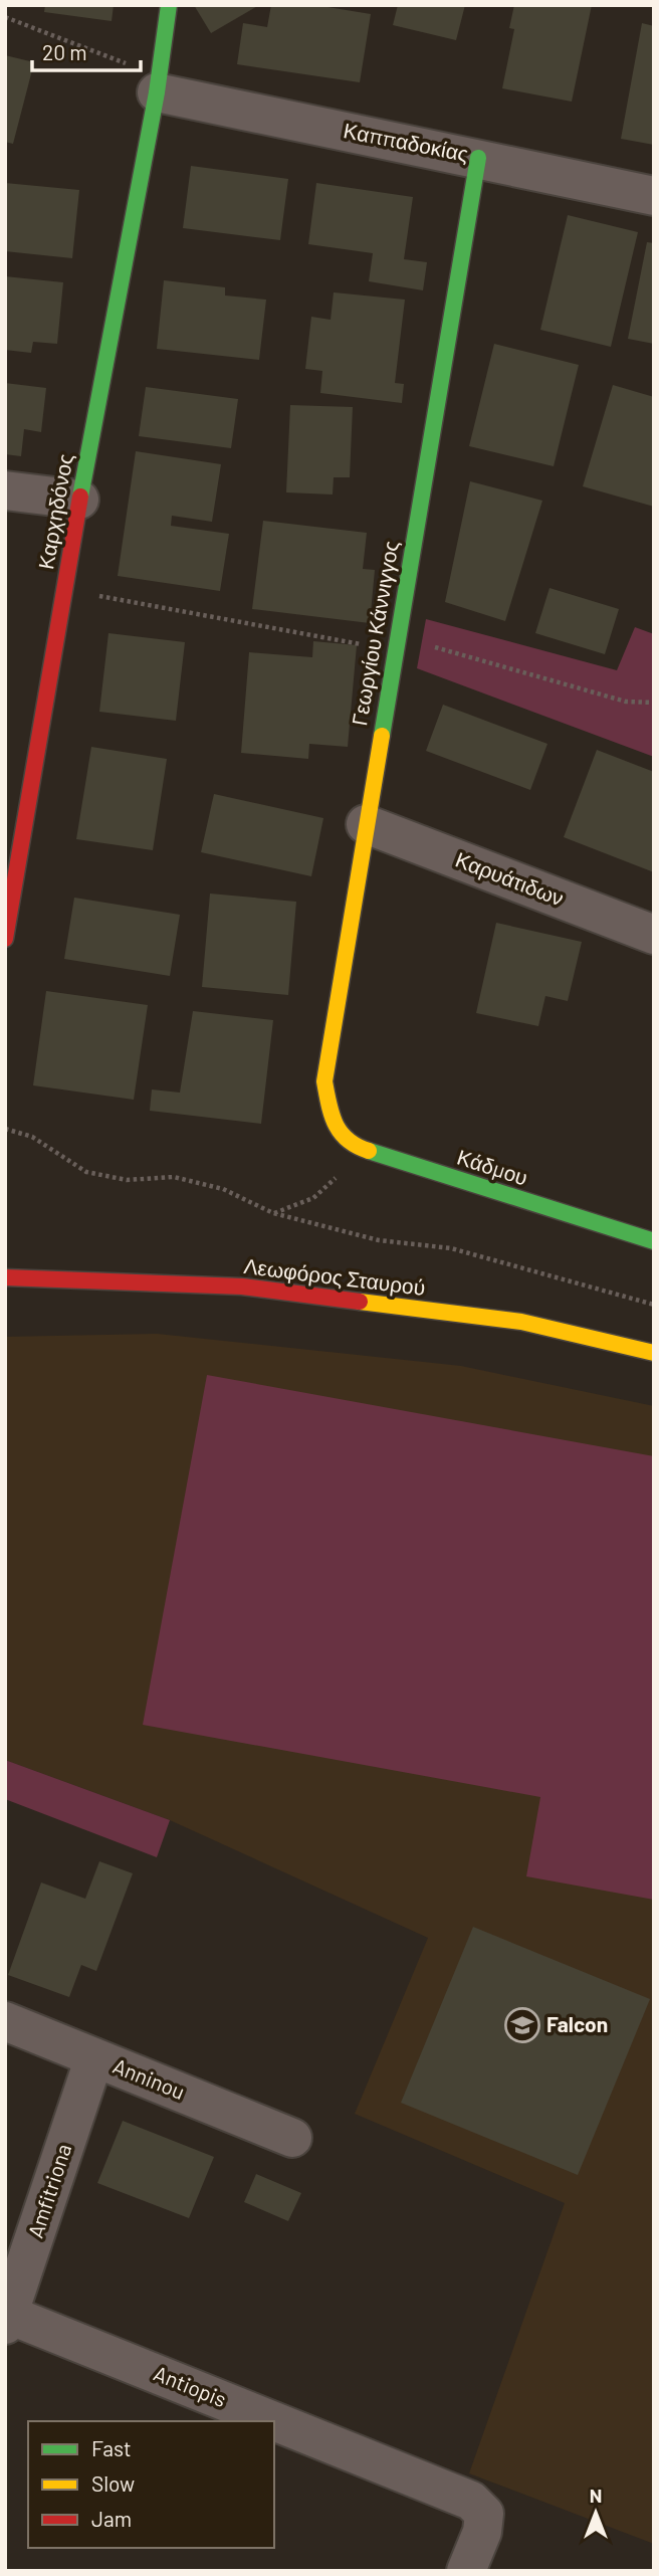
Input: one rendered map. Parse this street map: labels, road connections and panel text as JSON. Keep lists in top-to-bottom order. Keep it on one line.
{"streets":{"street":["Καππαδοκίας","Καρχηδόνος","Γεωργίου Κάννιγγος","Καρυάτιδων","Κάδμου","Λεωφόρος Σταυρού","Anninou","Amfitriona","Antiopis"]},"crossings":[["Καππαδοκίας","Καρχηδόνος"],["Καππαδοκίας","Γεωργίου Κάννιγγος"],["Γεωργίου Κάννιγγος","Καρυάτιδων"],["Γεωργίου Κάννιγγος","Κάδμου"],["Anninou","Amfitriona"],["Amfitriona","Antiopis"]],"places":{"school or university":["Falcon"]},"legend":["Fast","Slow","Jam"],"scale_bar":"20 m","north":"top"}
